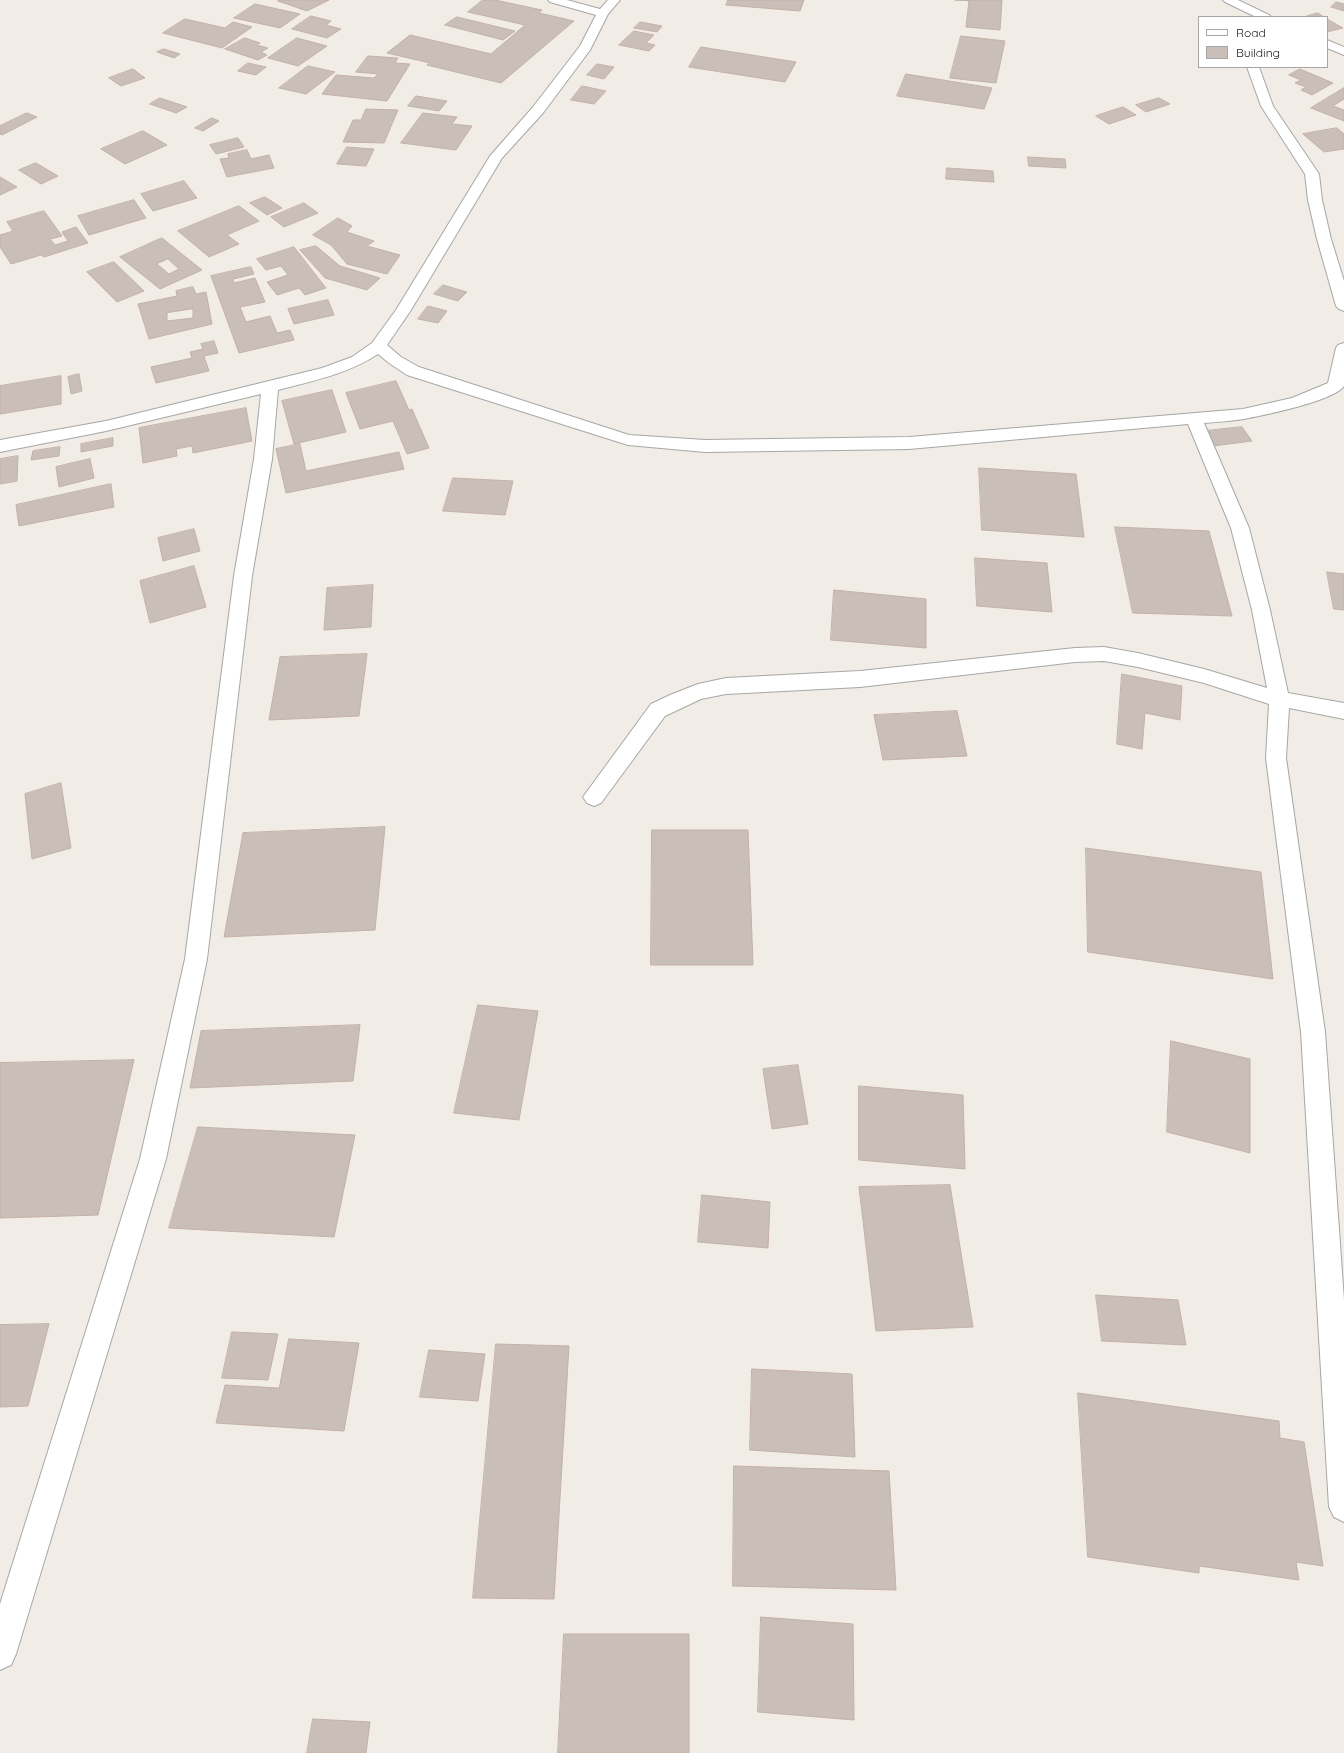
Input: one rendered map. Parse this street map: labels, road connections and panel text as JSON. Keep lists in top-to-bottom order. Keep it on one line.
{"legend":["Road","Building"]}
